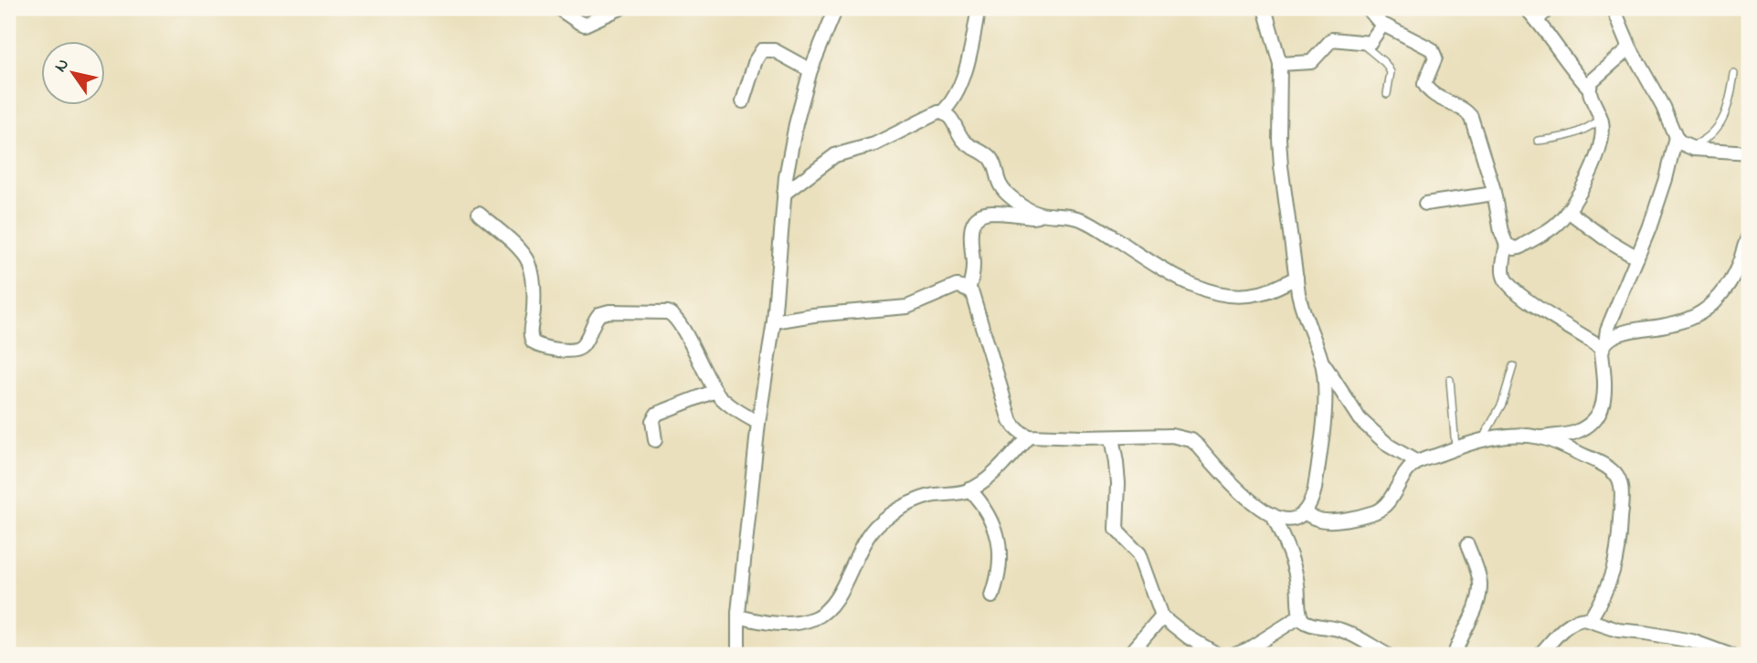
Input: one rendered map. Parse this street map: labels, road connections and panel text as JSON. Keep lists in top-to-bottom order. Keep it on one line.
{"north":"top left"}
